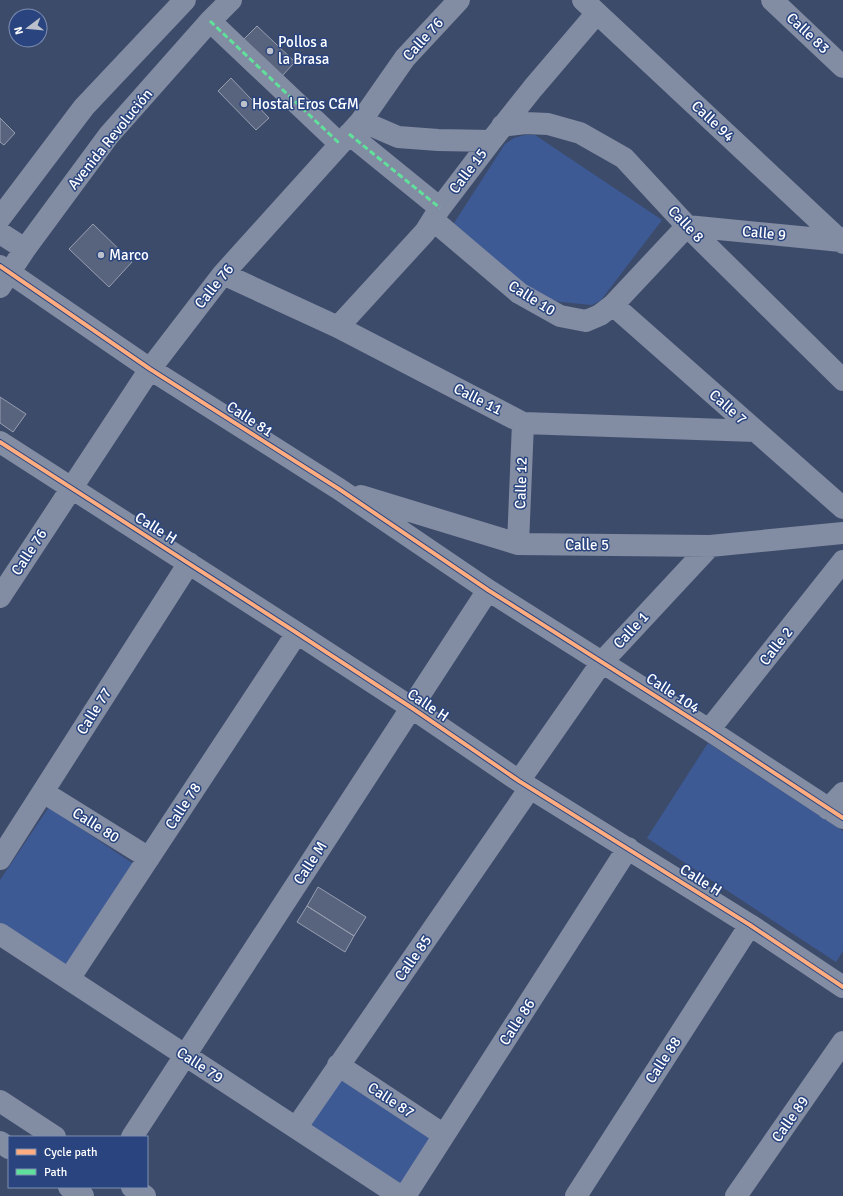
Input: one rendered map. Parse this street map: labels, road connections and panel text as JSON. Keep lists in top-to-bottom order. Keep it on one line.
{"streets":{"street":["Calle 83","Calle 76","Calle 94","Avenida Revolución","Calle 15","Calle 8","Calle 9","Calle 10","Calle 11","Calle 7","Calle 81","Calle 12","Calle H","Calle 5","Calle 1","Calle 2","Calle 104","Calle 77","Calle 78","Calle 80","Calle M","Calle 85","Calle 86","Calle 88","Calle 79","Calle 87","Calle 89"]},"crossings":[["Calle 76","Calle 8"],["Calle 76","Calle 10"],["Calle 76","Calle 11"],["Calle 76","Calle 81"],["Calle 76","Calle H"],["Calle 94","Calle 15"],["Calle 94","Calle 9"],["Avenida Revolución","Calle 10"],["Avenida Revolución","Calle 81"],["Calle 15","Calle 8"],["Calle 15","Calle 10"],["Calle 15","Calle 11"],["Calle 8","Calle 9"],["Calle 8","Calle 10"],["Calle 9","Calle 10"],["Calle 10","Calle 7"],["Calle 11","Calle 7"],["Calle 11","Calle 12"],["Calle 81","Calle 5"],["Calle 81","Calle 104"],["Calle 81","Calle M"],["Calle 12","Calle 5"],["Calle H","Calle 1"],["Calle H","Calle 77"],["Calle H","Calle 78"],["Calle H","Calle M"],["Calle H","Calle 85"],["Calle H","Calle 86"],["Calle H","Calle 88"],["Calle 5","Calle 1"],["Calle 1","Calle 104"],["Calle 1","Calle 85"],["Calle 2","Calle 104"],["Calle 104","Calle M"],["Calle 77","Calle 80"],["Calle 78","Calle 80"],["Calle 78","Calle 79"],["Calle M","Calle 79"],["Calle 85","Calle 79"],["Calle 85","Calle 87"],["Calle 86","Calle 87"]],"places":["Pollos a la Brasa","Hostal Eros C&M","Marco"],"legend":["Cycle path","Path"],"north":"left"}
